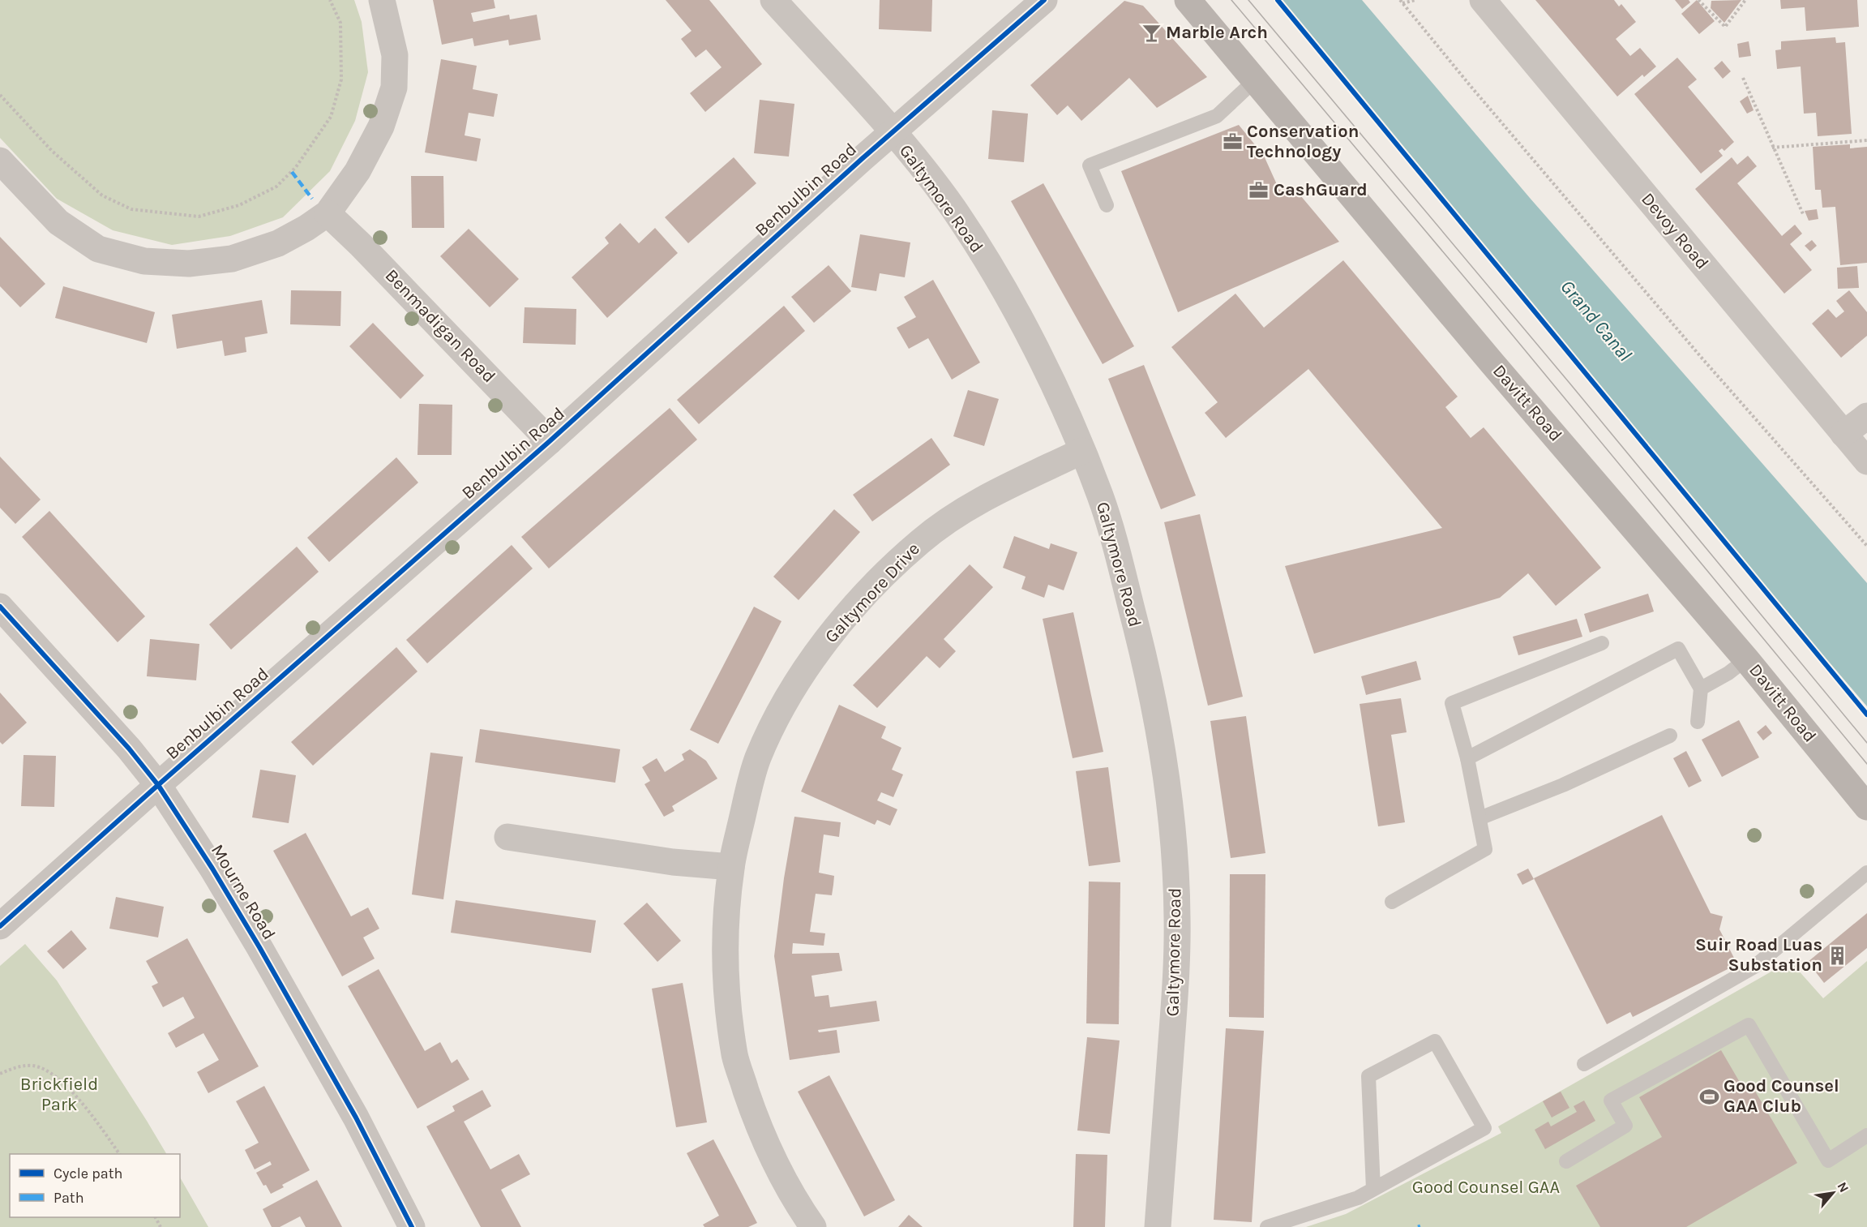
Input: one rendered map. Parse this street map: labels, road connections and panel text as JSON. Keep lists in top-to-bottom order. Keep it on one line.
{"streets":{"main road":["Davitt Road"],"street":["Benbulbin Road","Galtymore Road","Devoy Road","Benmadigan Road","Galtymore Drive","Mourne Road"]},"crossings":[["Benbulbin Road","Galtymore Road"],["Benbulbin Road","Benmadigan Road"],["Benbulbin Road","Mourne Road"],["Galtymore Road","Galtymore Drive"]],"water":["Grand Canal"],"parks":["Brickfield Park","Good Counsel GAA"],"places":{"bar":["Marble Arch"],"office":["Conservation Technology","CashGuard"],"building":["Suir Road Luas Substation"],"sports":["Good Counsel GAA Club"]},"legend":["Cycle path","Path"],"north":"top right"}
